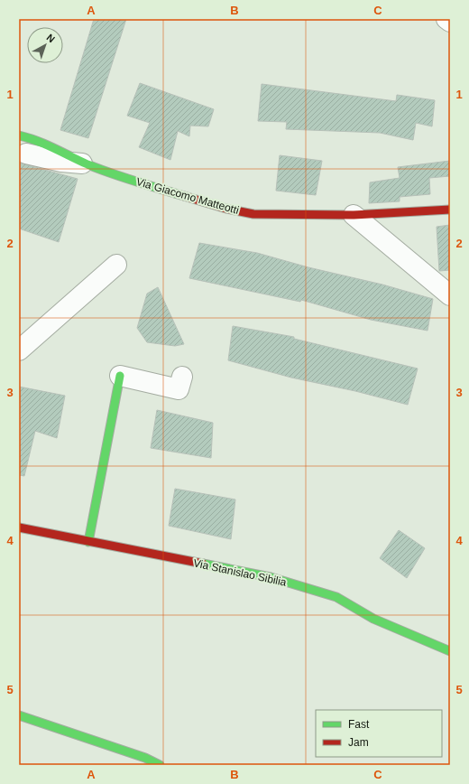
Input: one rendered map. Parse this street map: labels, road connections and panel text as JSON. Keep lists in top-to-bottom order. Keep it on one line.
{"streets":{"street":["Via Giacomo Matteotti","Via Stanislao Sibilia"]},"legend":["Fast","Jam"],"north":"top right","grid":{"columns":["A","B","C"],"rows":["1","2","3","4","5"]}}
